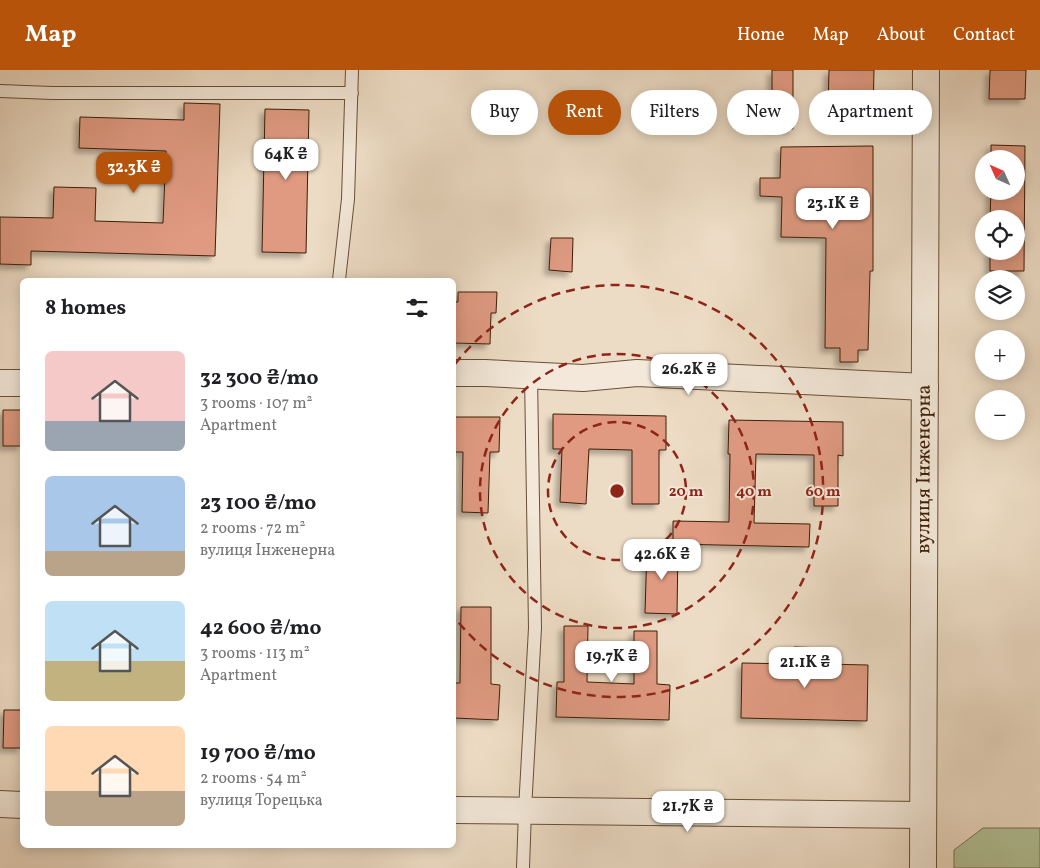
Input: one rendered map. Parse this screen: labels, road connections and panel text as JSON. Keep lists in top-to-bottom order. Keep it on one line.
{"streets":{"street":["вулиця Інженерна"]},"north":"top left","page":{"header":"Map","nav":["Home","Map","About","Contact"],"chip":["Buy","Rent","Filters","New","Apartment"],"price":["64K ₴","32.3K ₴","23.1K ₴","26.2K ₴","42.6K ₴","19.7K ₴","21.1K ₴","21.7K ₴"],"map_buttons":["+","−"],"heading":"8 homes","list":[{"name":"32 300 ₴/mo","note":"3 rooms · 107 m² · Apartment"},{"name":"23 100 ₴/mo","note":"2 rooms · 72 m² · вулиця Інженерна"},{"name":"42 600 ₴/mo","note":"3 rooms · 113 m² · Apartment"},{"name":"19 700 ₴/mo","note":"2 rooms · 54 m² · вулиця Торецька"}]},"rings":["20 m","40 m","60 m"]}
